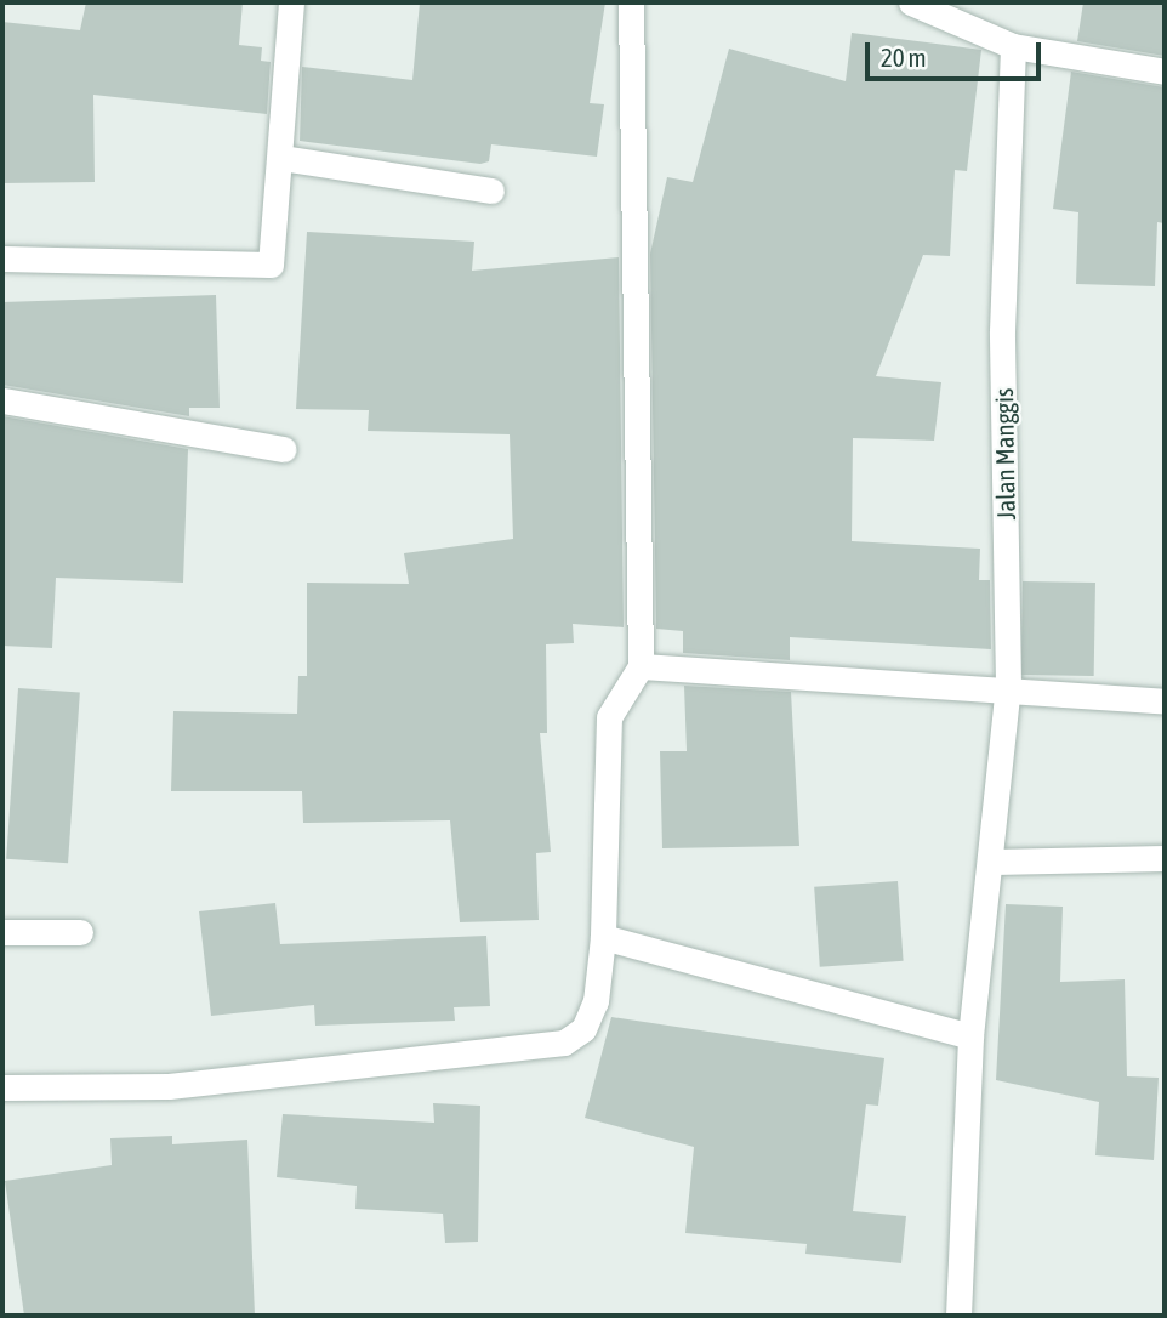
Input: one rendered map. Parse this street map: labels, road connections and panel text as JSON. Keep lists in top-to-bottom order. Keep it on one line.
{"streets":{"street":["Jalan Manggis"]},"scale_bar":"20 m"}
